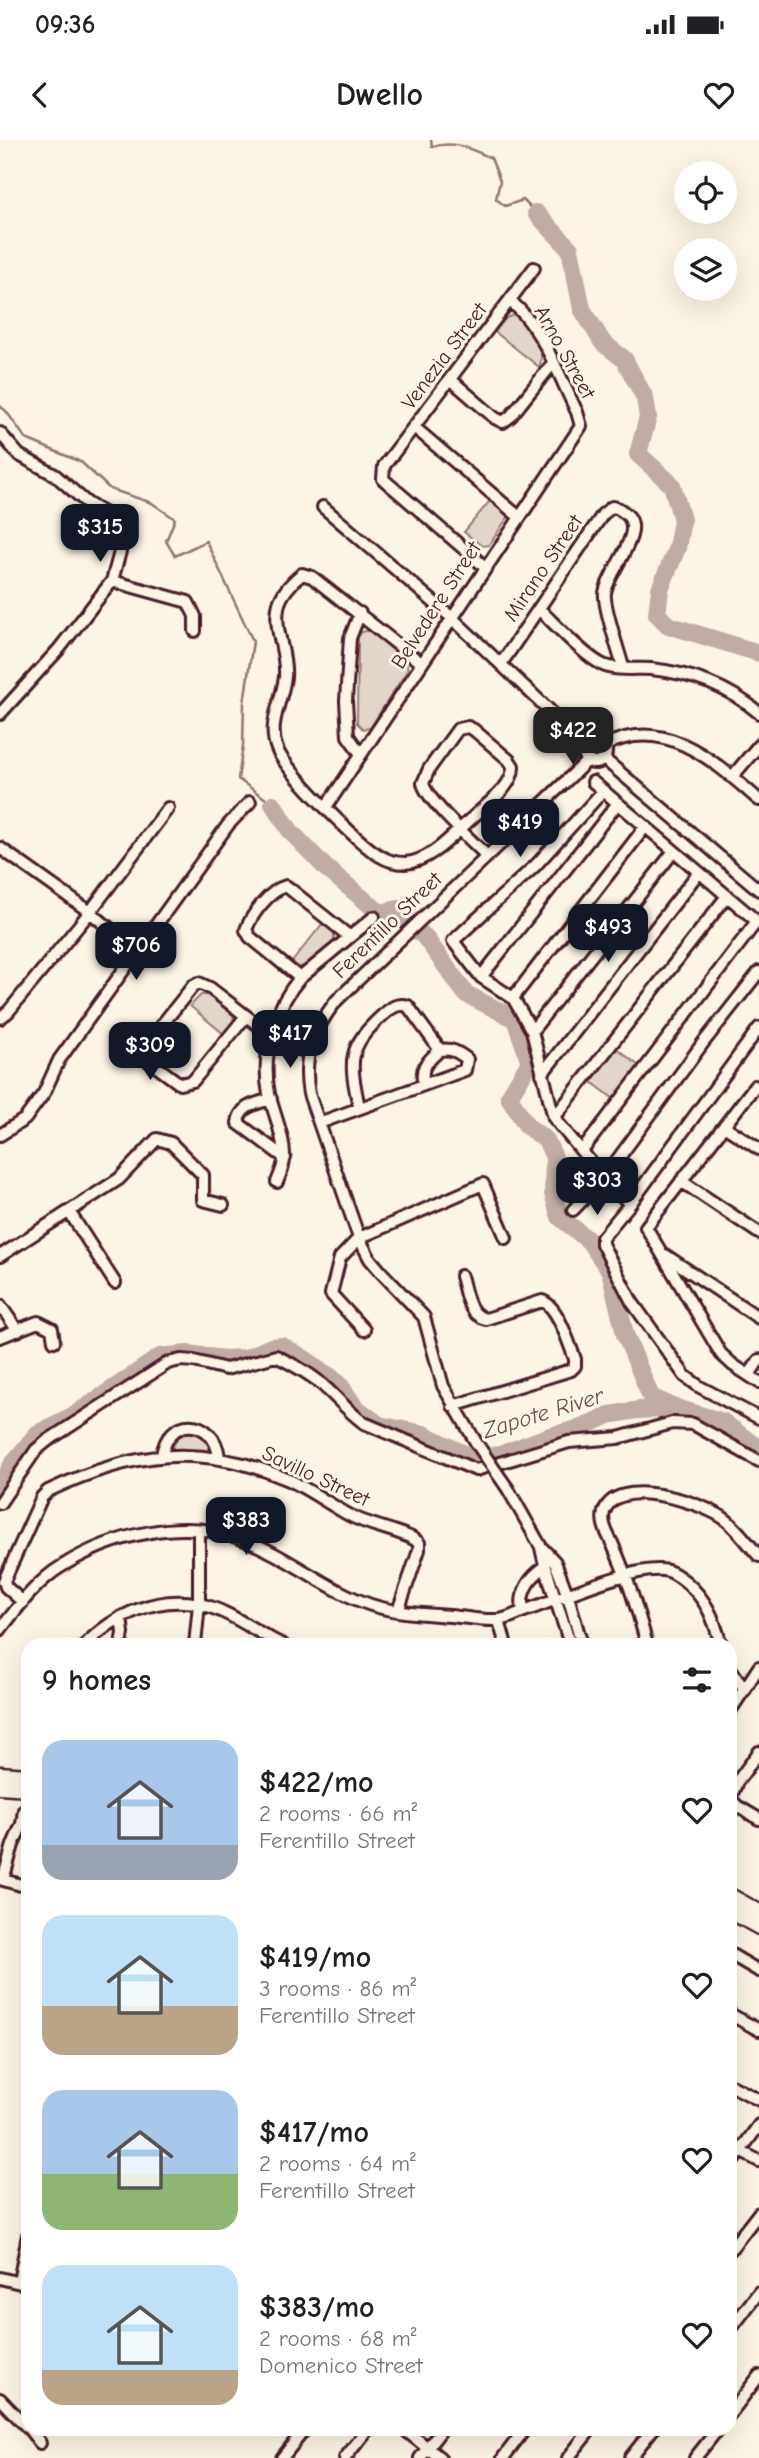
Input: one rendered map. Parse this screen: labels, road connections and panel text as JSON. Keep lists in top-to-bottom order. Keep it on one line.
{"streets":{"street":["Arno Street","Venezia Street","Mirano Street","Belvedere Street","Ferentillo Street","Savillo Street"]},"crossings":[["Arno Street","Venezia Street"],["Arno Street","Belvedere Street"],["Venezia Street","Belvedere Street"]],"water":["Zapote River"],"page":{"status":"09:36","header":"Dwello","price":["$315","$422","$419","$493","$706","$417","$309","$303","$383"],"heading":"9 homes","list":[{"name":"$422/mo","note":"2 rooms · 66 m² · Ferentillo Street"},{"name":"$419/mo","note":"3 rooms · 86 m² · Ferentillo Street"},{"name":"$417/mo","note":"2 rooms · 64 m² · Ferentillo Street"},{"name":"$383/mo","note":"2 rooms · 68 m² · Domenico Street"}]}}
